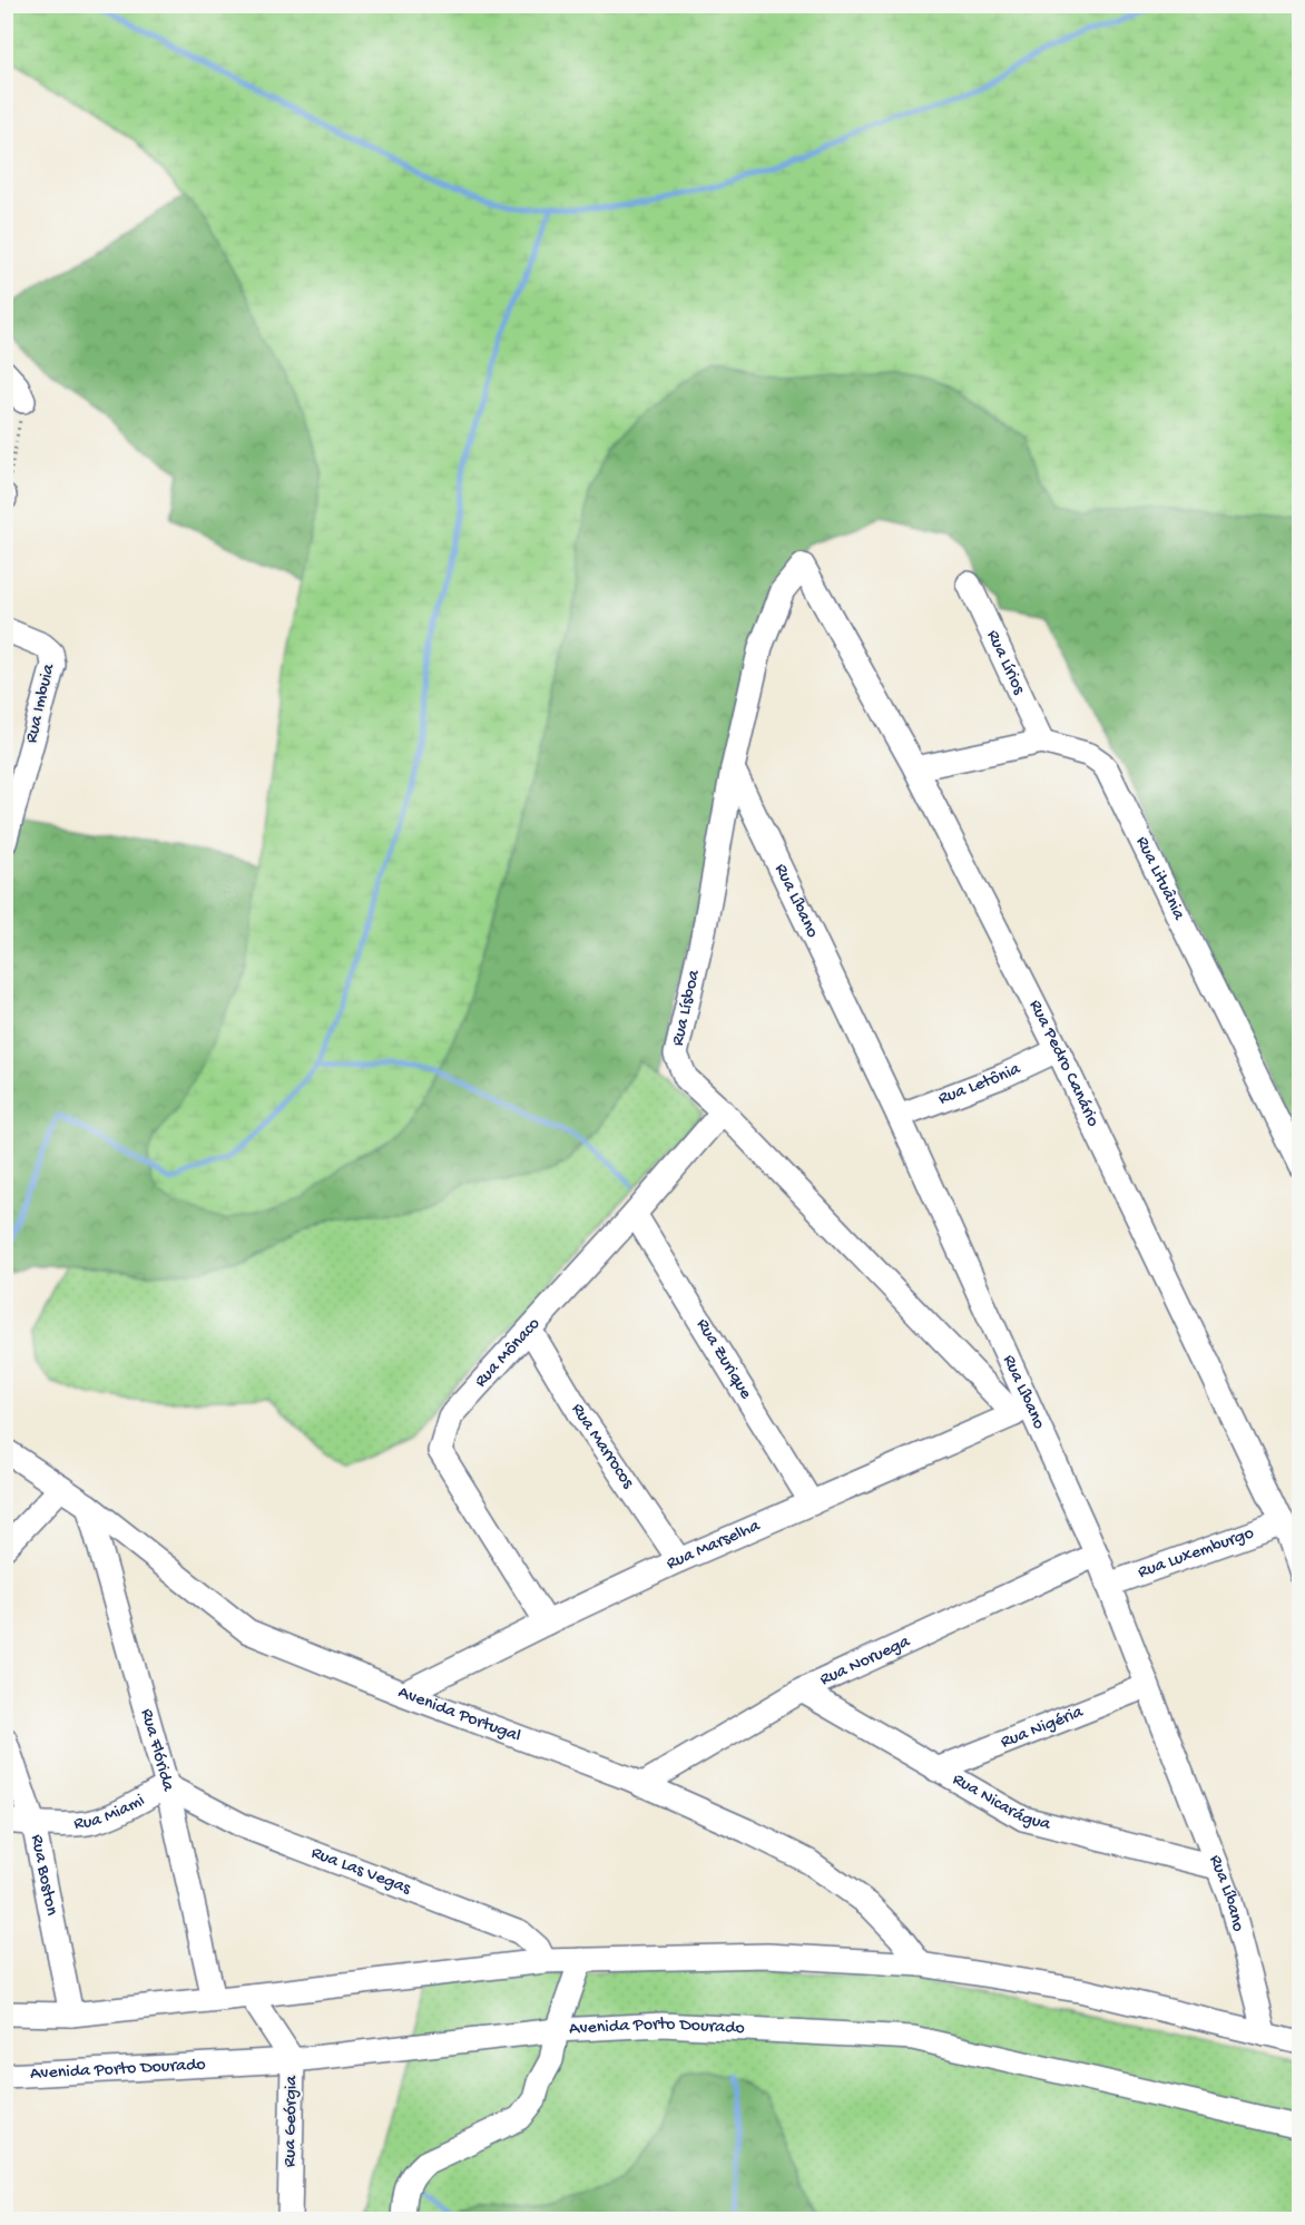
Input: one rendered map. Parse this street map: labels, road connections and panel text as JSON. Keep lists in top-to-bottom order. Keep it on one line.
{"streets":{"street":["Rua Lírios","Rua Imbuia","Rua Lituânia","Rua Líbano","Rua Lísboa","Rua Pedro Canário","Rua Letônia","Rua Mônaco","Rua Zurique","Rua Marrocos","Rua Marselha","Rua Luxemburgo","Rua Noruega","Avenida Portugal","Rua Nigéria","Rua Flórida","Rua Nicarágua","Rua Miami","Rua Las Vegas","Rua Boston","Avenida Porto Dourado","Rua Geórgia"]},"crossings":[["Rua Lírios","Rua Lituânia"],["Rua Lituânia","Rua Pedro Canário"],["Rua Líbano","Rua Lísboa"],["Rua Líbano","Rua Letônia"],["Rua Líbano","Rua Marselha"],["Rua Líbano","Rua Luxemburgo"],["Rua Líbano","Rua Noruega"],["Rua Líbano","Rua Nigéria"],["Rua Líbano","Rua Nicarágua"],["Rua Lísboa","Rua Pedro Canário"],["Rua Lísboa","Rua Mônaco"],["Rua Lísboa","Rua Marselha"],["Rua Pedro Canário","Rua Letônia"],["Rua Pedro Canário","Rua Luxemburgo"],["Rua Mônaco","Rua Zurique"],["Rua Mônaco","Rua Marrocos"],["Rua Mônaco","Rua Marselha"],["Rua Zurique","Rua Marselha"],["Rua Marrocos","Rua Marselha"],["Rua Marselha","Avenida Portugal"],["Rua Noruega","Avenida Portugal"],["Rua Noruega","Rua Nicarágua"],["Avenida Portugal","Rua Flórida"],["Rua Nigéria","Rua Nicarágua"],["Rua Flórida","Rua Miami"],["Rua Flórida","Rua Las Vegas"],["Rua Miami","Rua Las Vegas"],["Rua Miami","Rua Boston"],["Avenida Porto Dourado","Rua Geórgia"]]}
